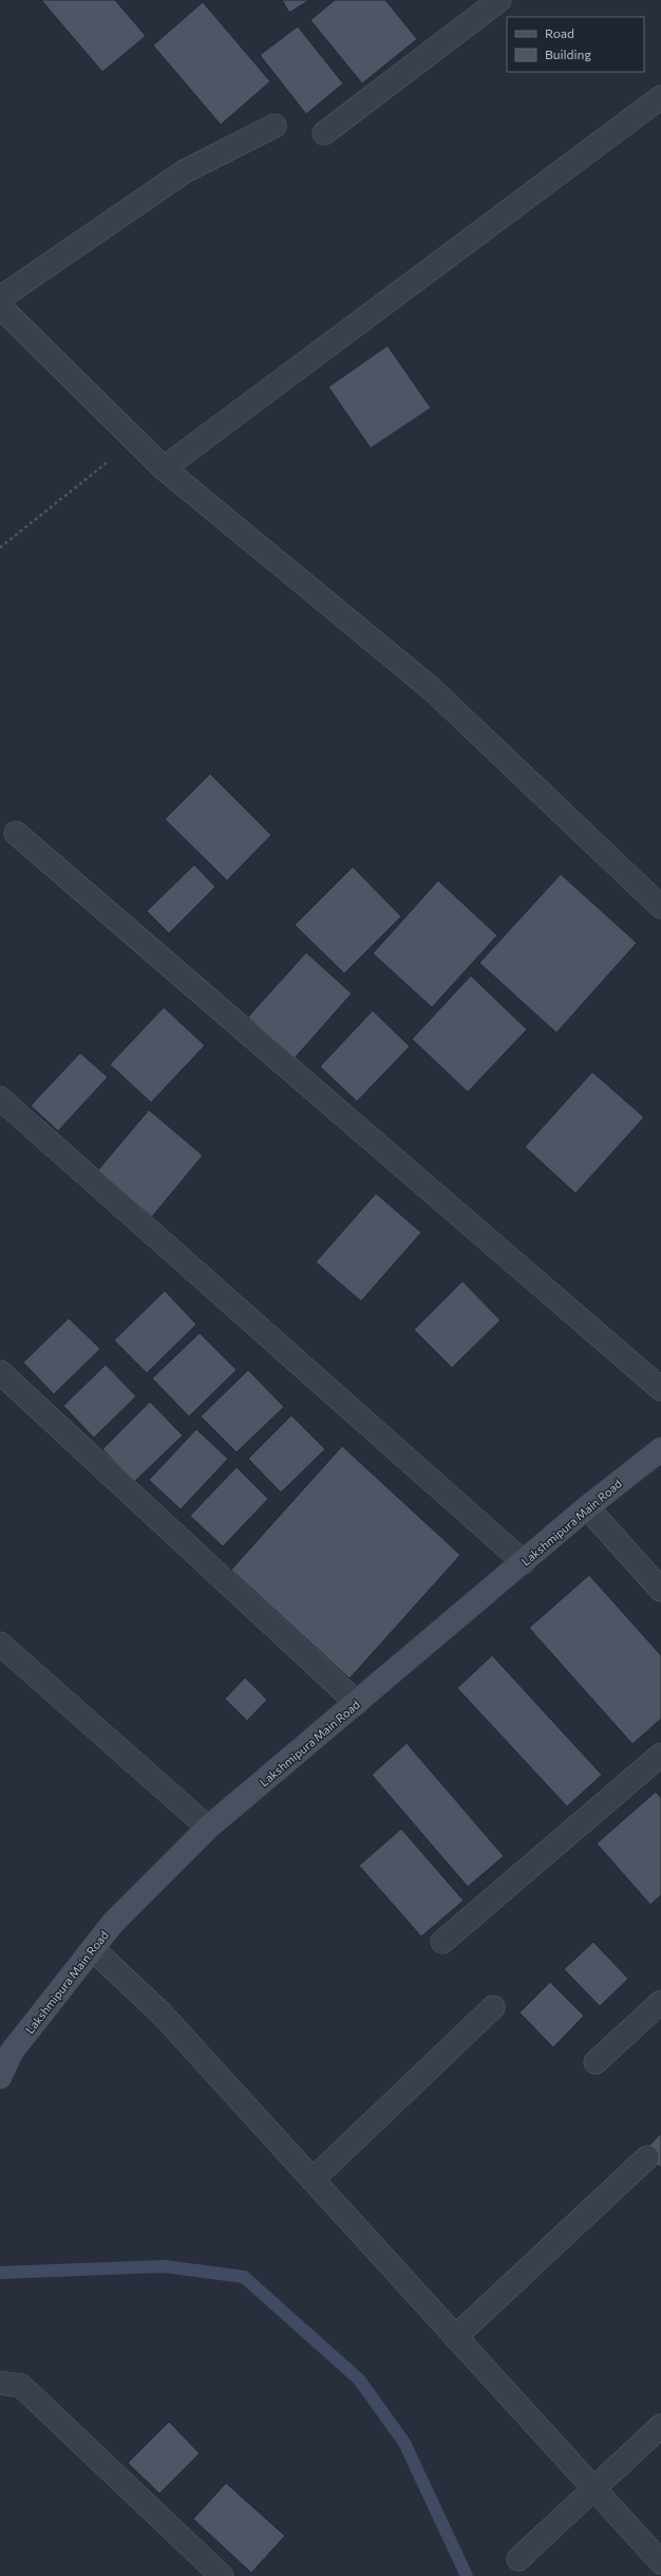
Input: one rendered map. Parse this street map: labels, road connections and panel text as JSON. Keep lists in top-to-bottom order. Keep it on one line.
{"streets":{"main road":["Lakshmipura Main Road"]},"legend":["Road","Building"]}
